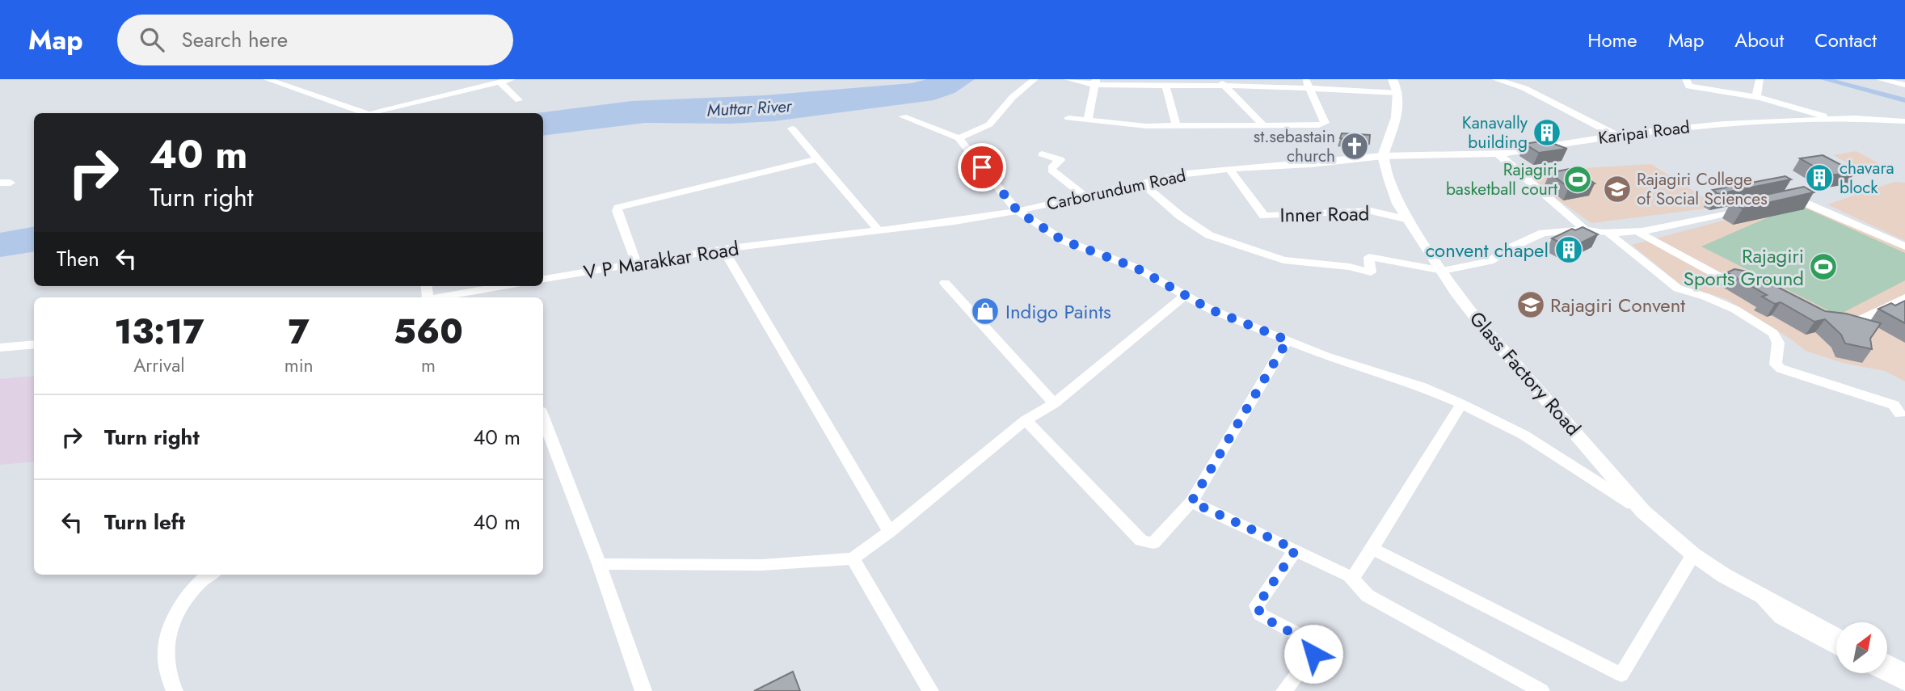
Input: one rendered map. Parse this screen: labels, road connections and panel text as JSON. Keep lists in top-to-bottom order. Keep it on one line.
{"streets":{"main road":["Glass Factory Road"],"street":["Karipai Road","Carborundum Road","Inner Road","V P Marakkar Road"]},"crossings":[["Karipai Road","Carborundum Road"],["Karipai Road","Glass Factory Road"],["Carborundum Road","Inner Road"],["Carborundum Road","V P Marakkar Road"],["Carborundum Road","Glass Factory Road"],["Inner Road","Glass Factory Road"]],"water":["Muttar River"],"places":{"building":["Kanavally building","chavara block","convent chapel"],"church":["st.sebastain church"],"sports":["Rajagiri basketball court","Rajagiri Sports Ground"],"school or university":["Rajagiri College of Social Sciences","Rajagiri Convent"],"shop":["Indigo Paints"]},"north":"top right","page":{"header":"Map","search":"Search here","nav":["Home","Map","About","Contact"],"turn":["40 m","Turn right"],"then":"Then","eta":["13:17","Arrival","7","min","560","m"],"list":[{"name":"Turn right","value":"40 m"},{"name":"Turn left","value":"40 m"}]}}
